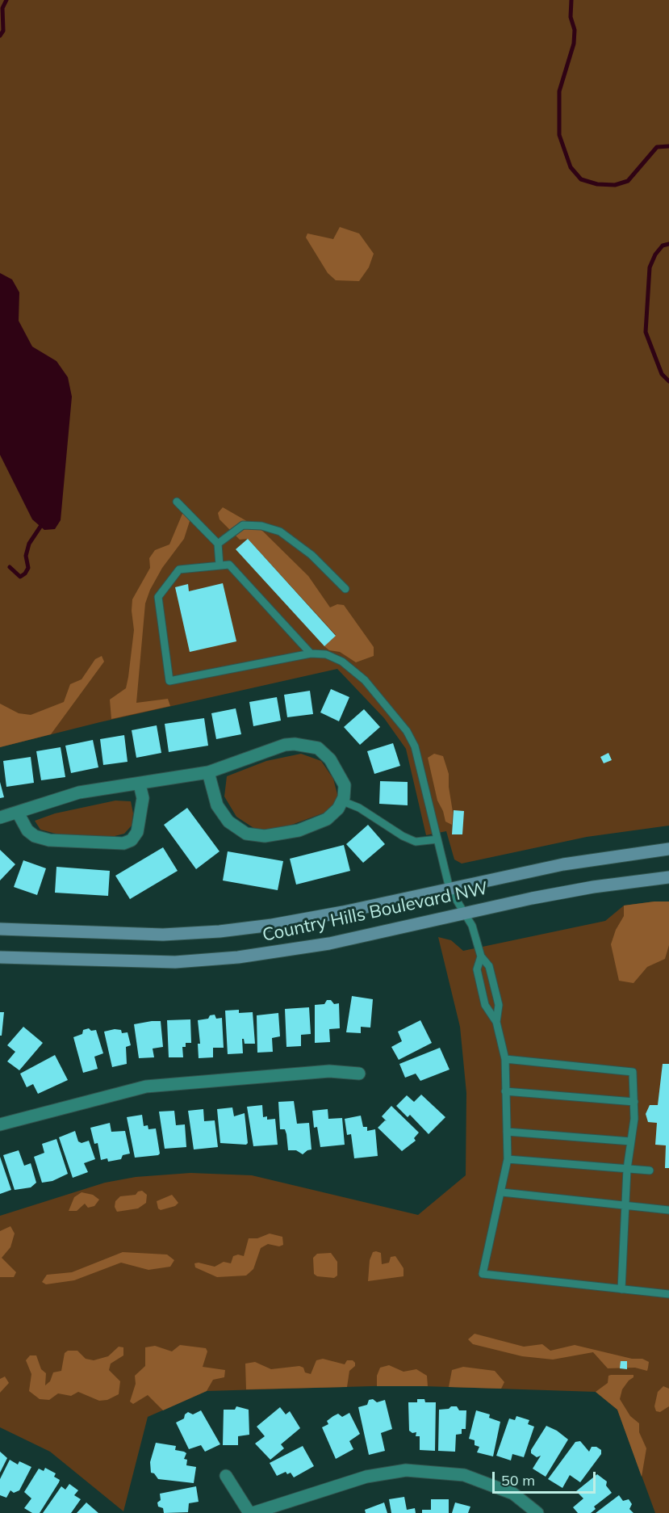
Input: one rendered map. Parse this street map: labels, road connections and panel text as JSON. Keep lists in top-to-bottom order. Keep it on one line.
{"streets":{"main road":["Country Hills Boulevard NW"]},"scale_bar":"50 m"}
